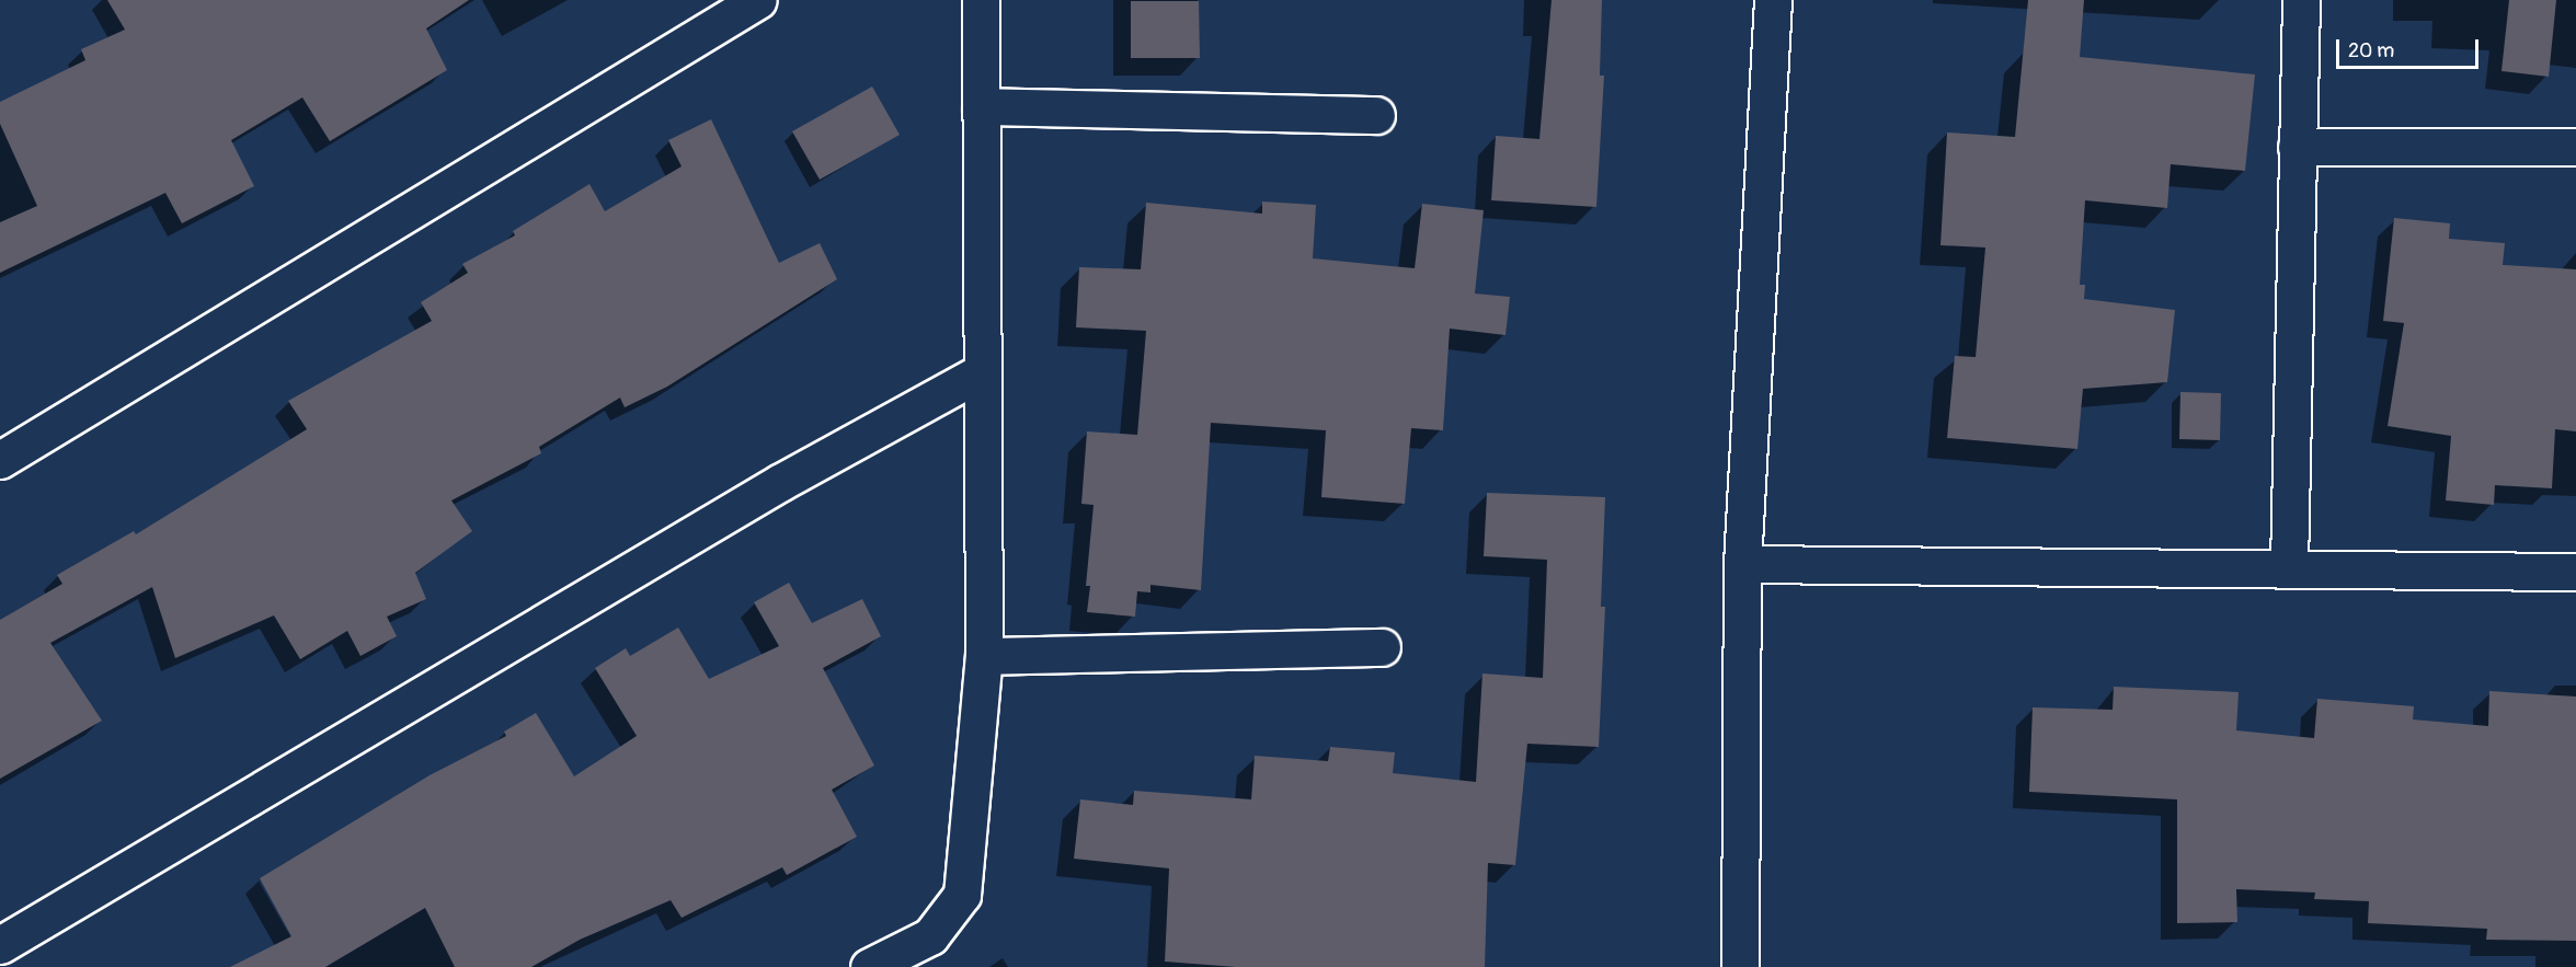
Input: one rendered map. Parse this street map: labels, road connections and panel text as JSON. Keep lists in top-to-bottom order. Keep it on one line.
{"scale_bar":"20 m"}
